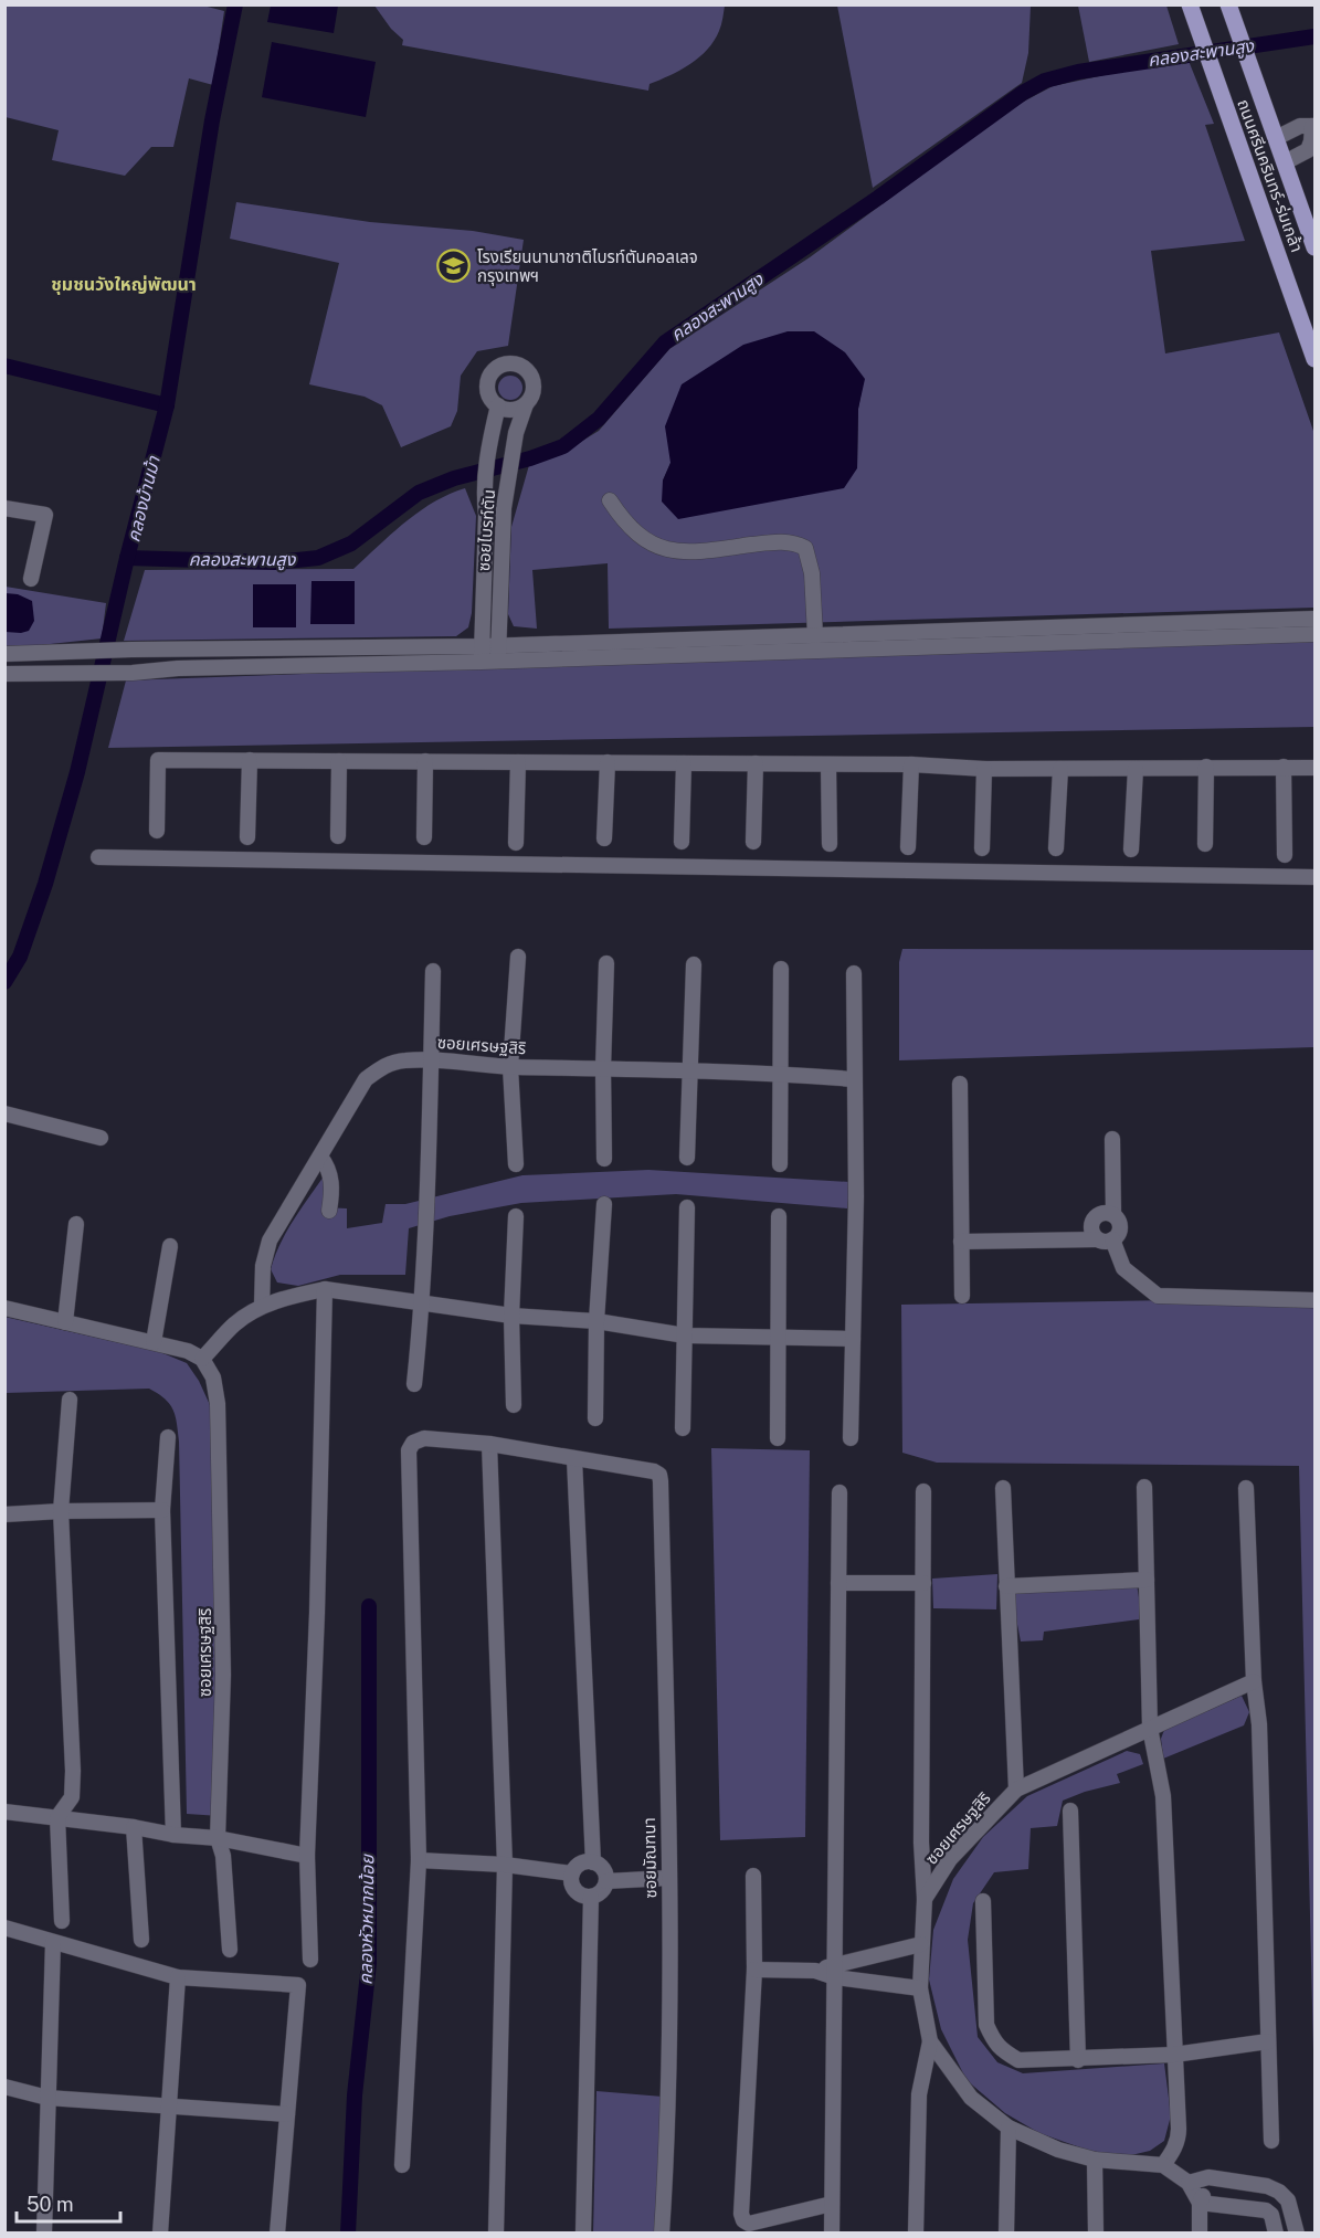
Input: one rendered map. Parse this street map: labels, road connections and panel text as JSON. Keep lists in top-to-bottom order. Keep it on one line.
{"streets":{"main road":["ถนนศรีนครินทร์-ร่มเกล้า"],"street":["ซอยไบรท์ตัน","ซอยเศรษฐสิริ","ซอยมัณฑนา"]},"districts":["ชุมชนวังใหญ่พัฒนา"],"water":["คลองสะพานสูง","คลองบ้านม้า","คลองหัวหมากน้อย"],"places":{"school or university":["โรงเรียนนานาชาติไบรท์ตันคอลเลจ กรุงเทพฯ"]},"scale_bar":"50 m"}
